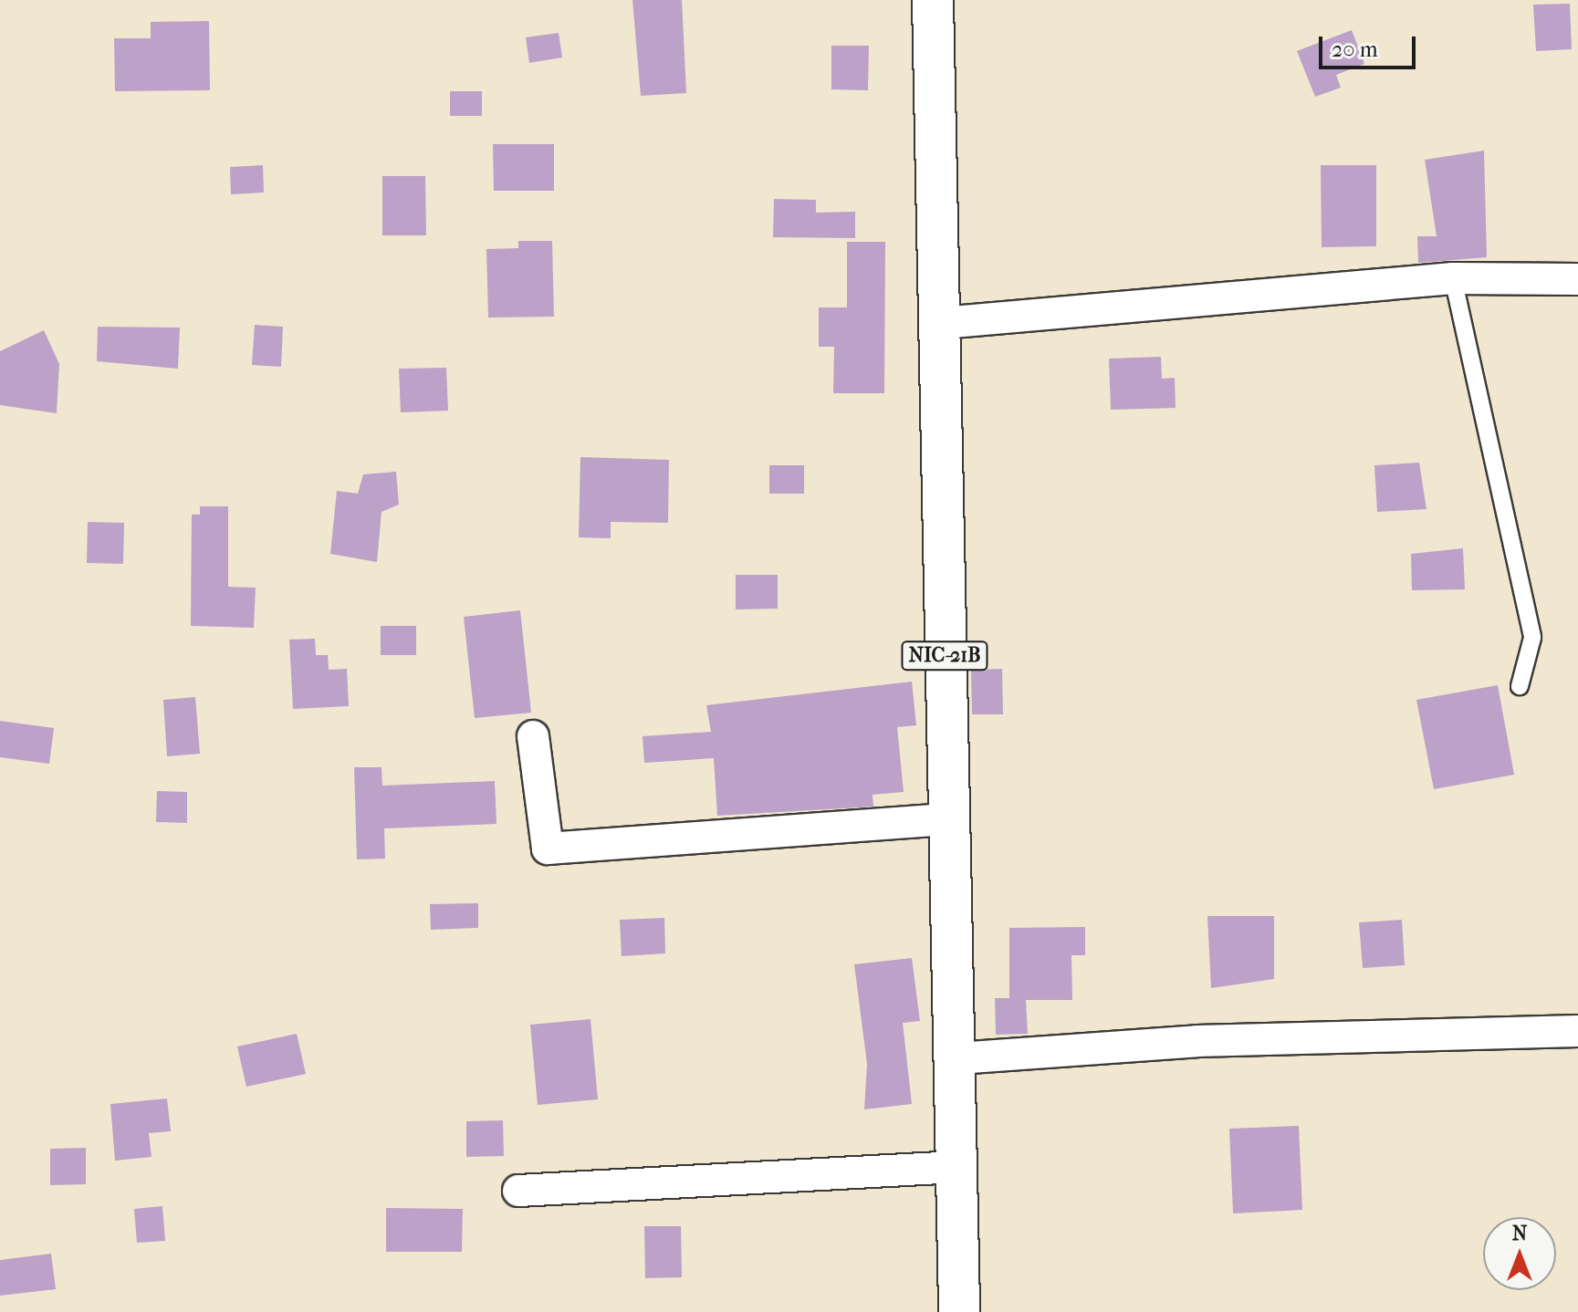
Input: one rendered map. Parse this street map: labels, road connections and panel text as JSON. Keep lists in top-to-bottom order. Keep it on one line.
{"streets":{"highway":["NIC-21B"]},"scale_bar":"20 m","north":"top"}
